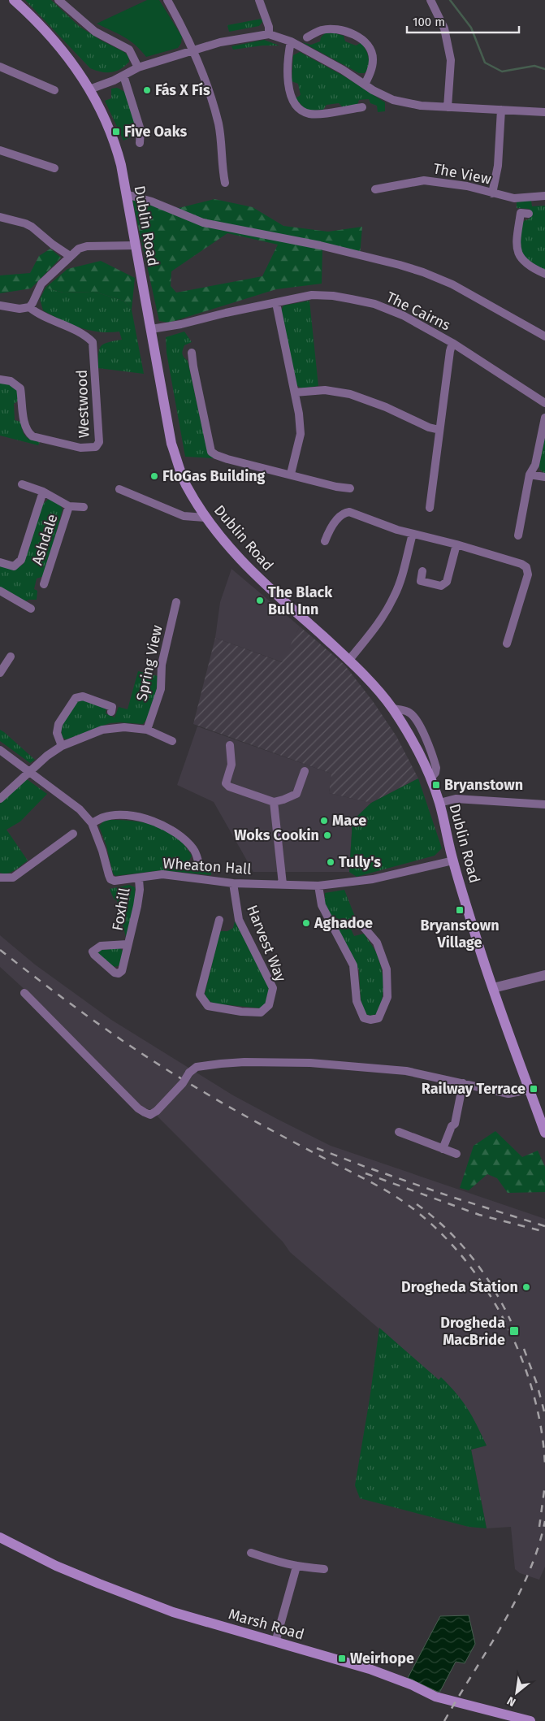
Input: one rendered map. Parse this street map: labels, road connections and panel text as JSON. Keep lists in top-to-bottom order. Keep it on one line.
{"streets":{"main road":["Dublin Road","Marsh Road"],"street":["The View","The Cairns","Westwood","Ashdale","Spring View","Wheaton Hall","Foxhill","Harvest Way"]},"crossings":[["Dublin Road","The Cairns"],["Dublin Road","Wheaton Hall"],["Wheaton Hall","Foxhill"],["Wheaton Hall","Harvest Way"]],"places":{"other":["Fás X Fís","FloGas Building","The Black Bull Inn","Mace","Woks Cookin","Tully's","Aghadoe","Drogheda Station"],"transit":["Five Oaks","Bryanstown","Bryanstown Village","Railway Terrace","Drogheda MacBride","Weirhope"]},"scale_bar":"100 m","north":"bottom left"}
